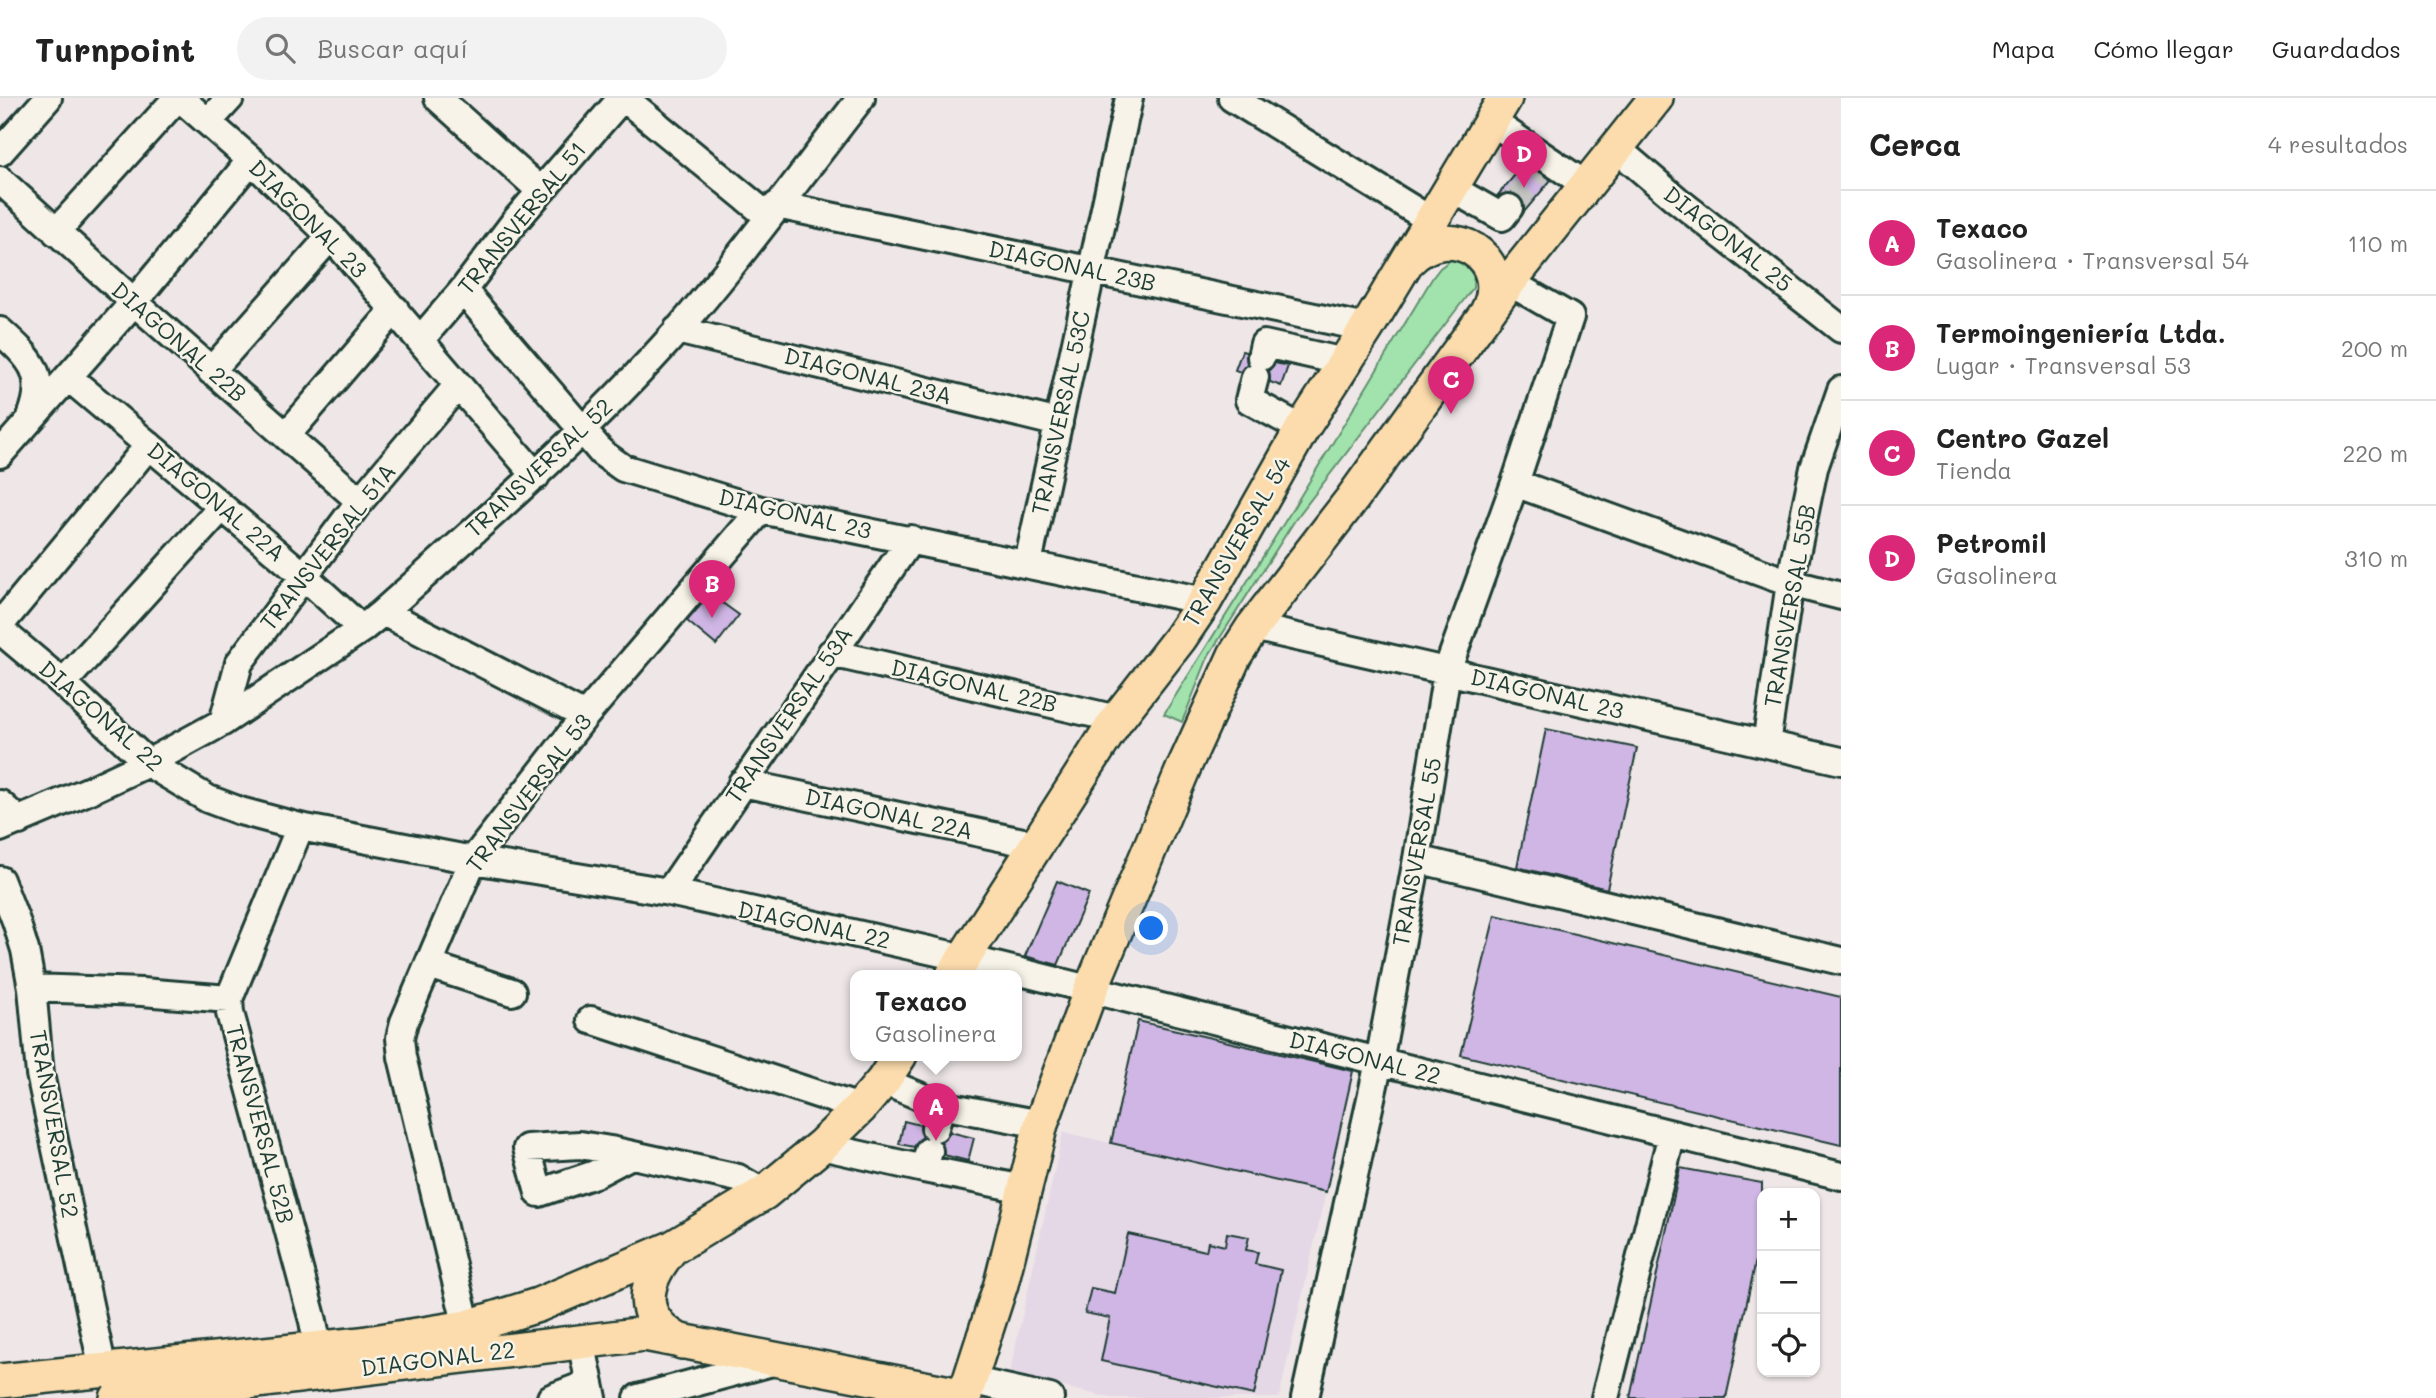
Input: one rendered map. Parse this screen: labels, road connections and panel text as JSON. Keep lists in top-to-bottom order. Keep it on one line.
{"streets":{"main road":["TRANSVERSAL 54","DIAGONAL 22"],"street":["TRANSVERSAL 51","DIAGONAL 23","DIAGONAL 25","DIAGONAL 23B","DIAGONAL 22B","DIAGONAL 23A","TRANSVERSAL 53C","TRANSVERSAL 52","DIAGONAL 22A","TRANSVERSAL 51A","TRANSVERSAL 55B","TRANSVERSAL 53A","TRANSVERSAL 53","TRANSVERSAL 55","TRANSVERSAL 52B"]},"crossings":[["TRANSVERSAL 51","DIAGONAL 23"],["TRANSVERSAL 51","DIAGONAL 23B"],["DIAGONAL 23","TRANSVERSAL 53C"],["DIAGONAL 23","TRANSVERSAL 52"],["DIAGONAL 23","TRANSVERSAL 54"],["DIAGONAL 23","TRANSVERSAL 51A"],["DIAGONAL 23","TRANSVERSAL 55B"],["DIAGONAL 23","TRANSVERSAL 53A"],["DIAGONAL 23","TRANSVERSAL 53"],["DIAGONAL 23","TRANSVERSAL 55"],["DIAGONAL 23B","TRANSVERSAL 53C"],["DIAGONAL 23B","TRANSVERSAL 52"],["DIAGONAL 23B","TRANSVERSAL 54"],["DIAGONAL 22B","TRANSVERSAL 54"],["DIAGONAL 22B","TRANSVERSAL 51A"],["DIAGONAL 22B","TRANSVERSAL 53A"],["DIAGONAL 23A","TRANSVERSAL 53C"],["DIAGONAL 23A","TRANSVERSAL 52"],["TRANSVERSAL 52","DIAGONAL 22A"],["TRANSVERSAL 52","TRANSVERSAL 51A"],["TRANSVERSAL 52","DIAGONAL 22"],["DIAGONAL 22A","TRANSVERSAL 54"],["DIAGONAL 22A","TRANSVERSAL 51A"],["DIAGONAL 22A","TRANSVERSAL 53A"],["TRANSVERSAL 54","DIAGONAL 22"],["TRANSVERSAL 53A","DIAGONAL 22"],["DIAGONAL 22","TRANSVERSAL 53"],["DIAGONAL 22","TRANSVERSAL 55"],["DIAGONAL 22","TRANSVERSAL 52B"]],"page":{"header":"Turnpoint","search":"Buscar aquí","nav":["Mapa","Cómo llegar","Guardados"],"heading":["Cerca","4 resultados"],"pins":["D","C","B","A"],"list":[{"mark":"A","name":"Texaco","note":"Gasolinera · Transversal 54","value":"110 m"},{"mark":"B","name":"Termoingeniería Ltda.","note":"Lugar · Transversal 53","value":"200 m"},{"mark":"C","name":"Centro Gazel","note":"Tienda","value":"220 m"},{"mark":"D","name":"Petromil","note":"Gasolinera","value":"310 m"}],"popup":["Texaco","Gasolinera"],"map_buttons":["+","−"]}}
